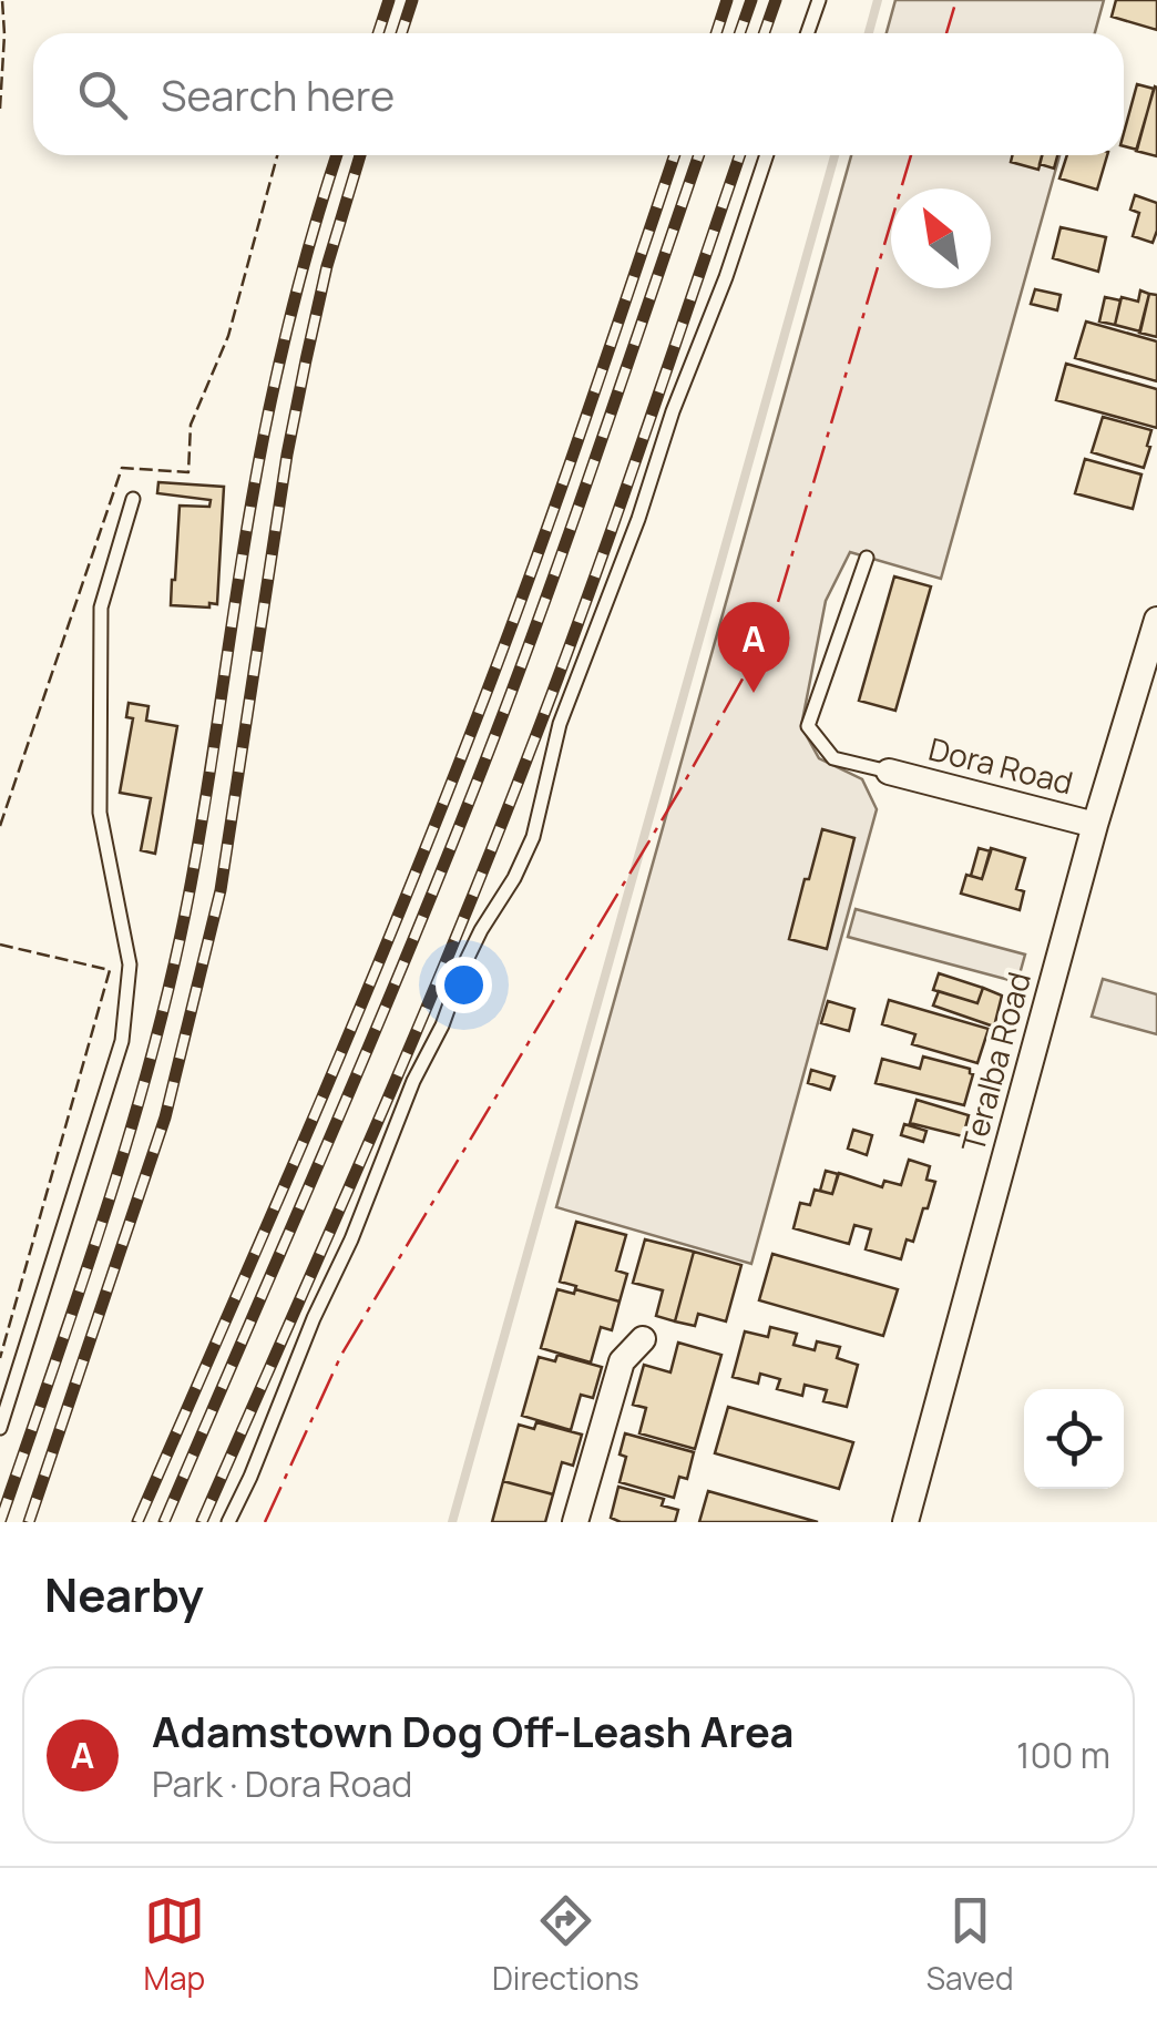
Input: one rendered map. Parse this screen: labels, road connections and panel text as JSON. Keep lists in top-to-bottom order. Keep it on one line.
{"streets":{"street":["Dora Road","Teralba Road"]},"crossings":[["Dora Road","Teralba Road"]],"north":"top left","page":{"search":"Search here","pins":"A","heading":"Nearby","list":[{"mark":"A","name":"Adamstown Dog Off-Leash Area","note":"Park · Dora Road","value":"100 m"}],"nav":["Map","Directions","Saved"]}}
